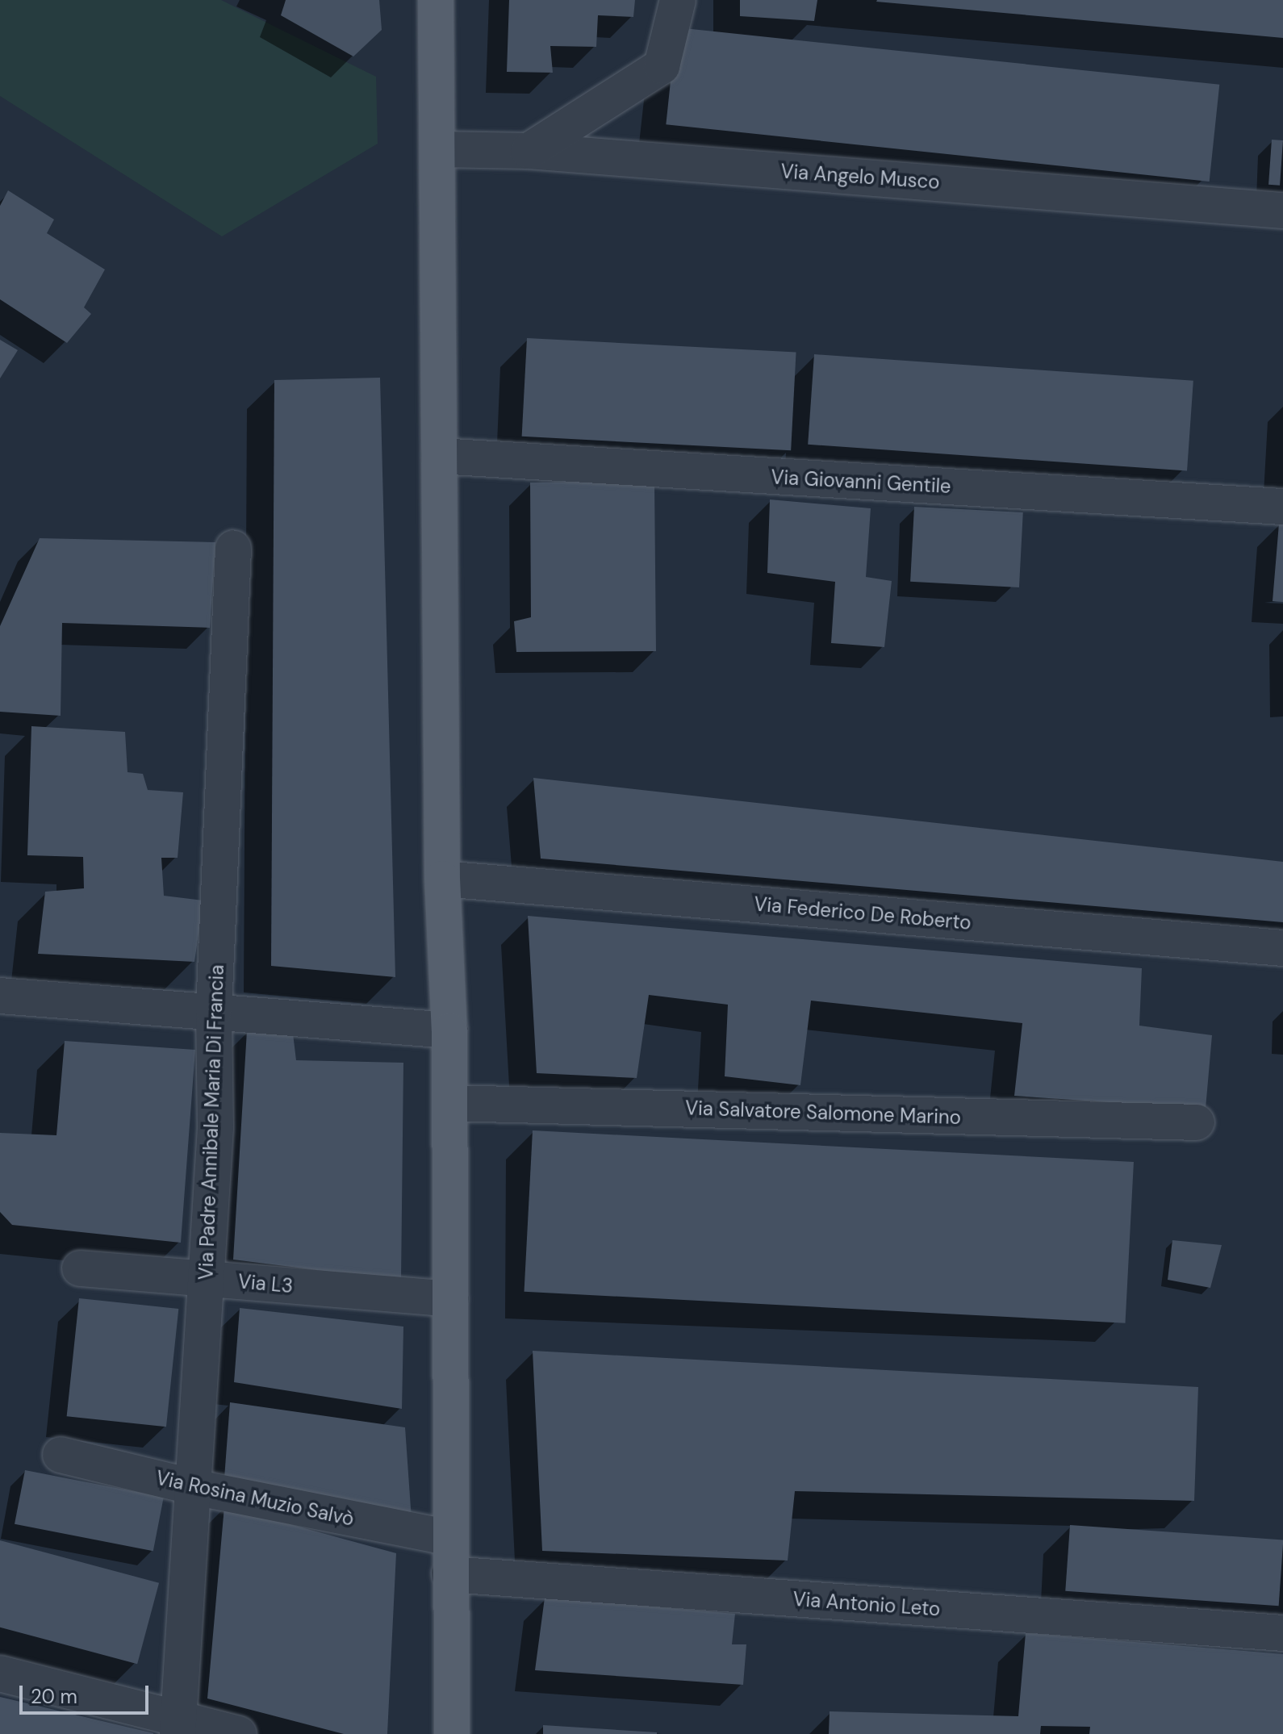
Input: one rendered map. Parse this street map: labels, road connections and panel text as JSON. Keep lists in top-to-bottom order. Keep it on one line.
{"streets":{"street":["Via Angelo Musco","Via Giovanni Gentile","Via Federico De Roberto","Via Salvatore Salomone Marino","Via Padre Annibale Maria Di Francia","Via L3","Via Rosina Muzio Salvò","Via Antonio Leto"]},"crossings":[["Via Padre Annibale Maria Di Francia","Via L3"],["Via Padre Annibale Maria Di Francia","Via Rosina Muzio Salvò"]],"scale_bar":"20 m"}
